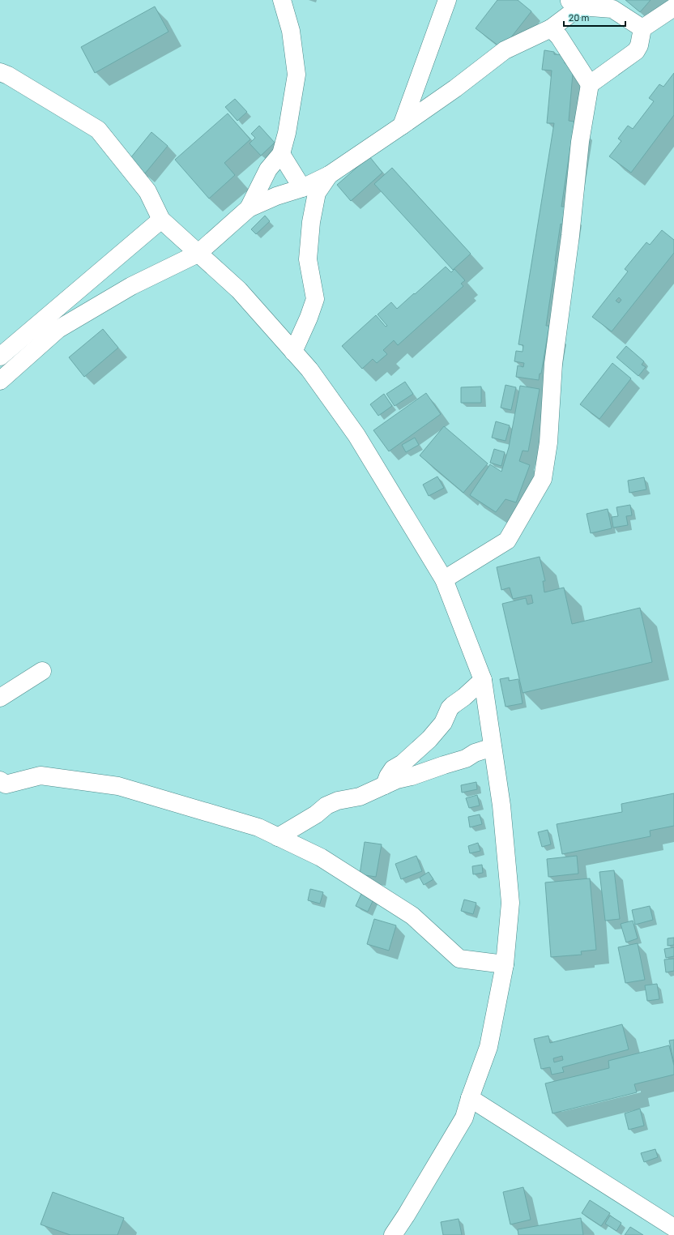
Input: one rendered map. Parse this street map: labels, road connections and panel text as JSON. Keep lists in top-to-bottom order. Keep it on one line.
{"scale_bar":"20 m"}
